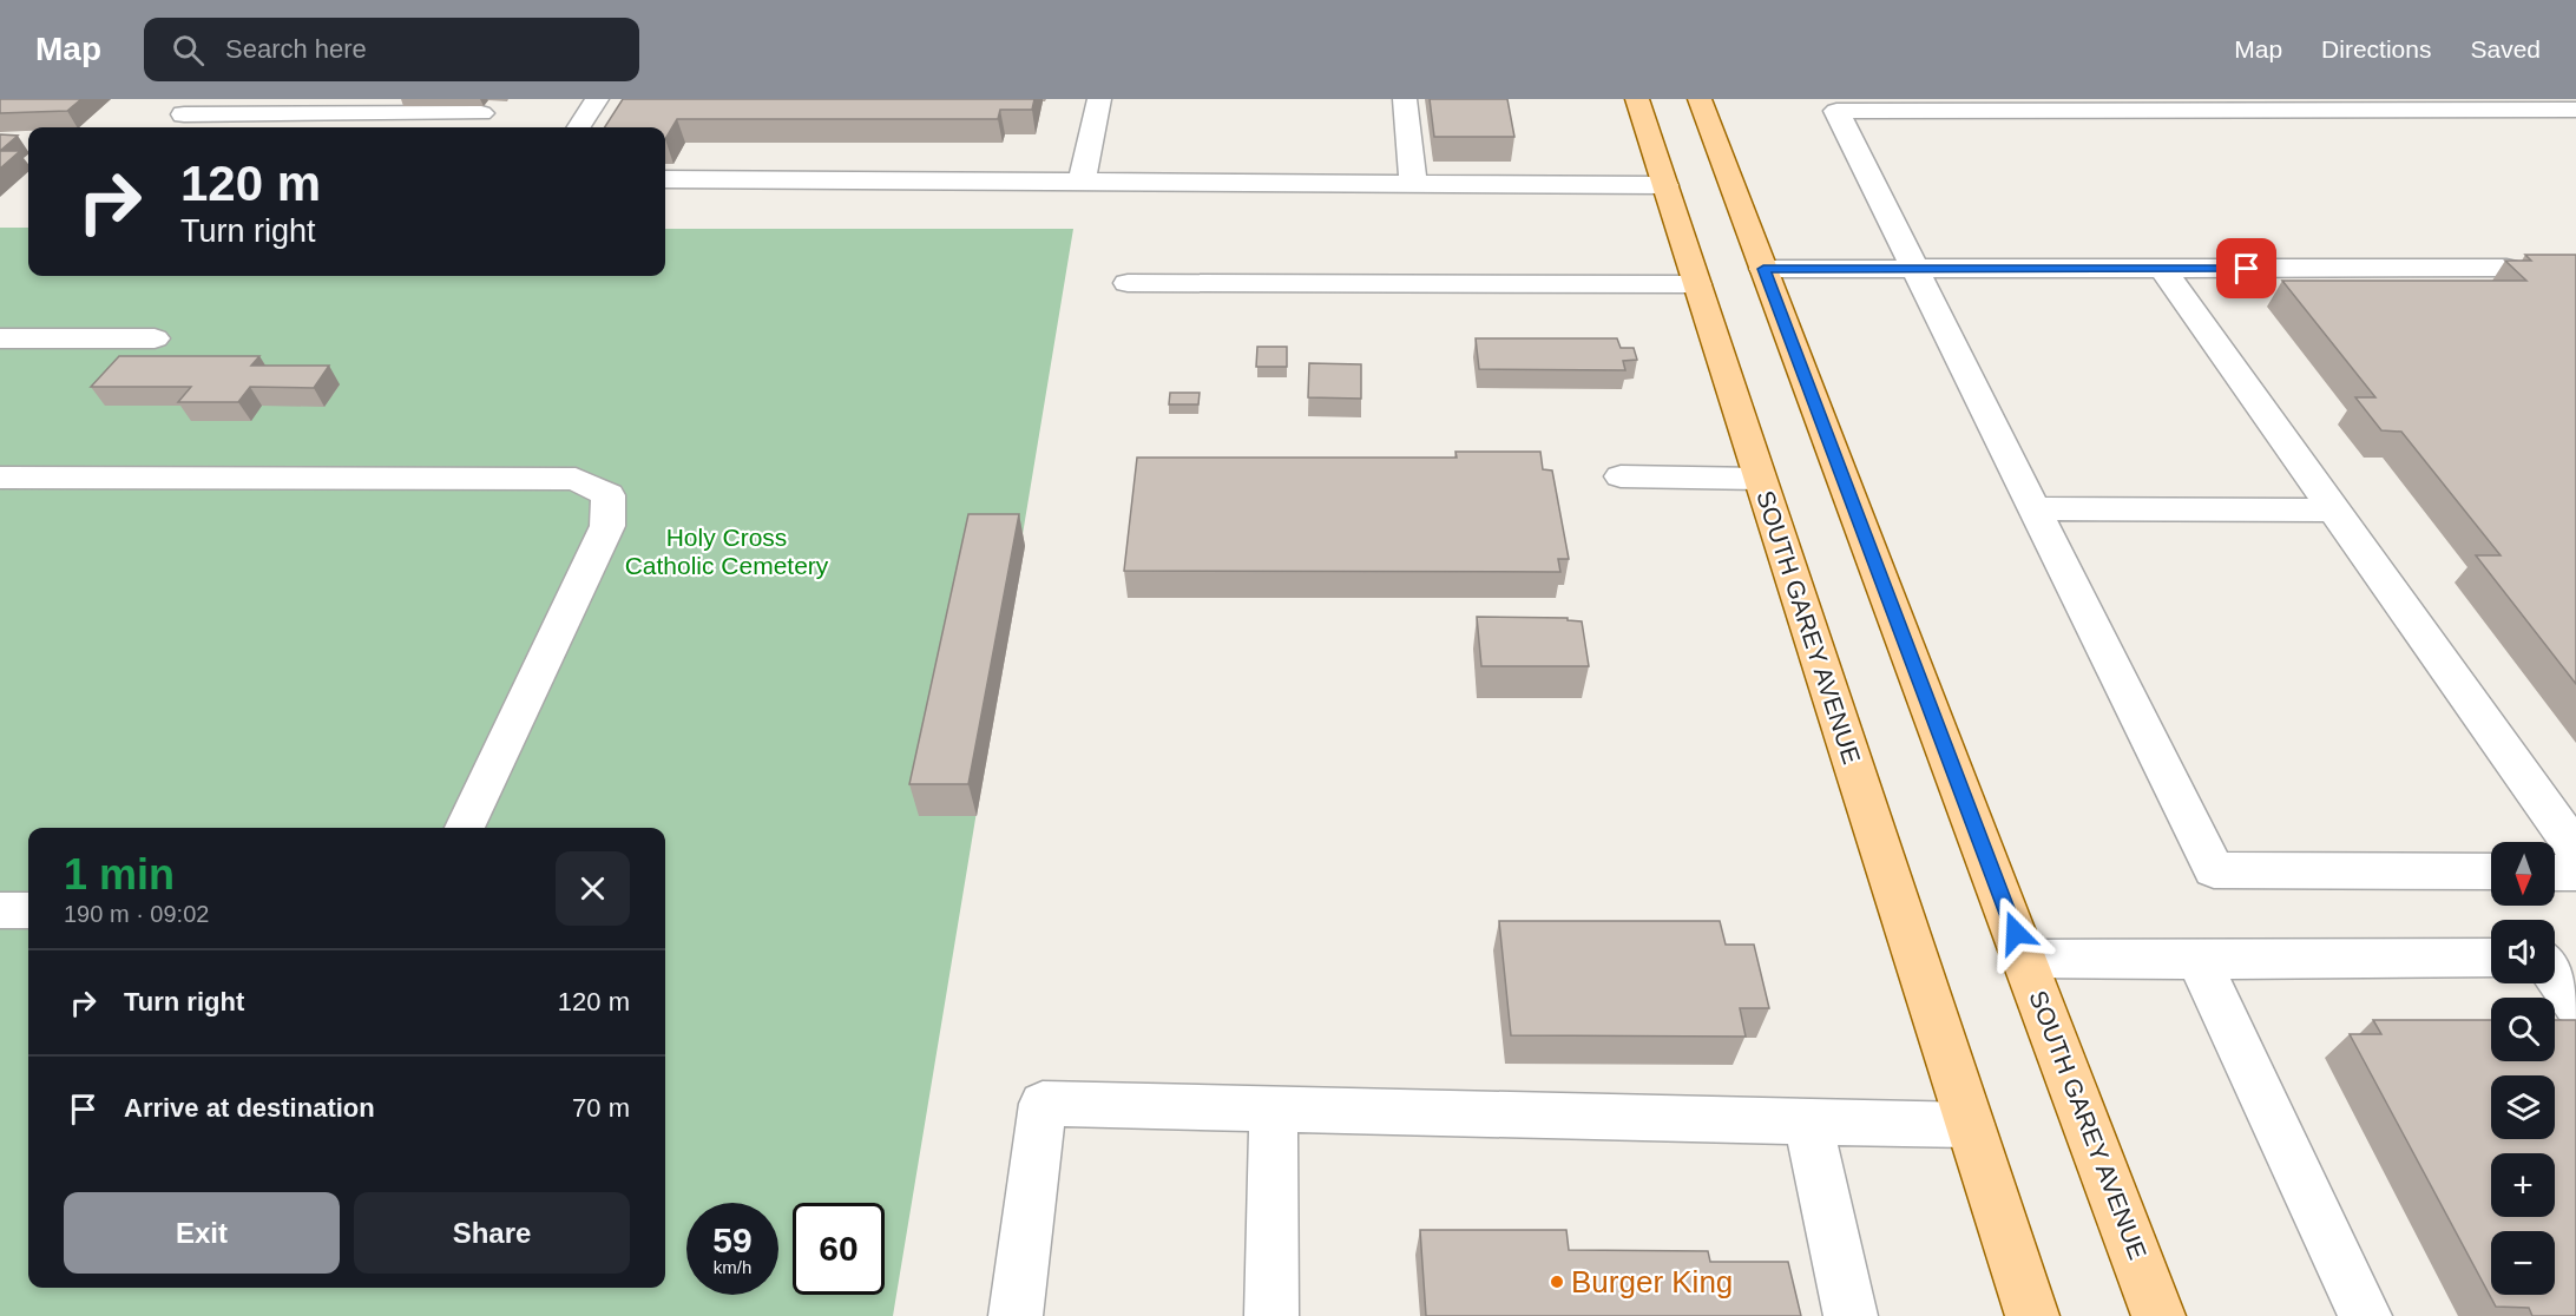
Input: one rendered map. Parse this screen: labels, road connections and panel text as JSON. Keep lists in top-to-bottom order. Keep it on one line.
{"streets":{"main road":["SOUTH GAREY AVENUE"]},"parks":["Holy Cross Catholic Cemetery"],"places":["Burger King"],"north":"bottom","page":{"header":"Map","search":"Search here","nav":["Map","Directions","Saved"],"turn":["120 m","Turn right"],"heading":["1 min","190 m · 09:02"],"map_buttons":["+","−"],"list":[{"name":"Turn right","value":"120 m"},{"name":"Arrive at destination","value":"70 m"}],"buttons":["Exit","Share"],"speed":"59 km/h","limit":"60"}}
